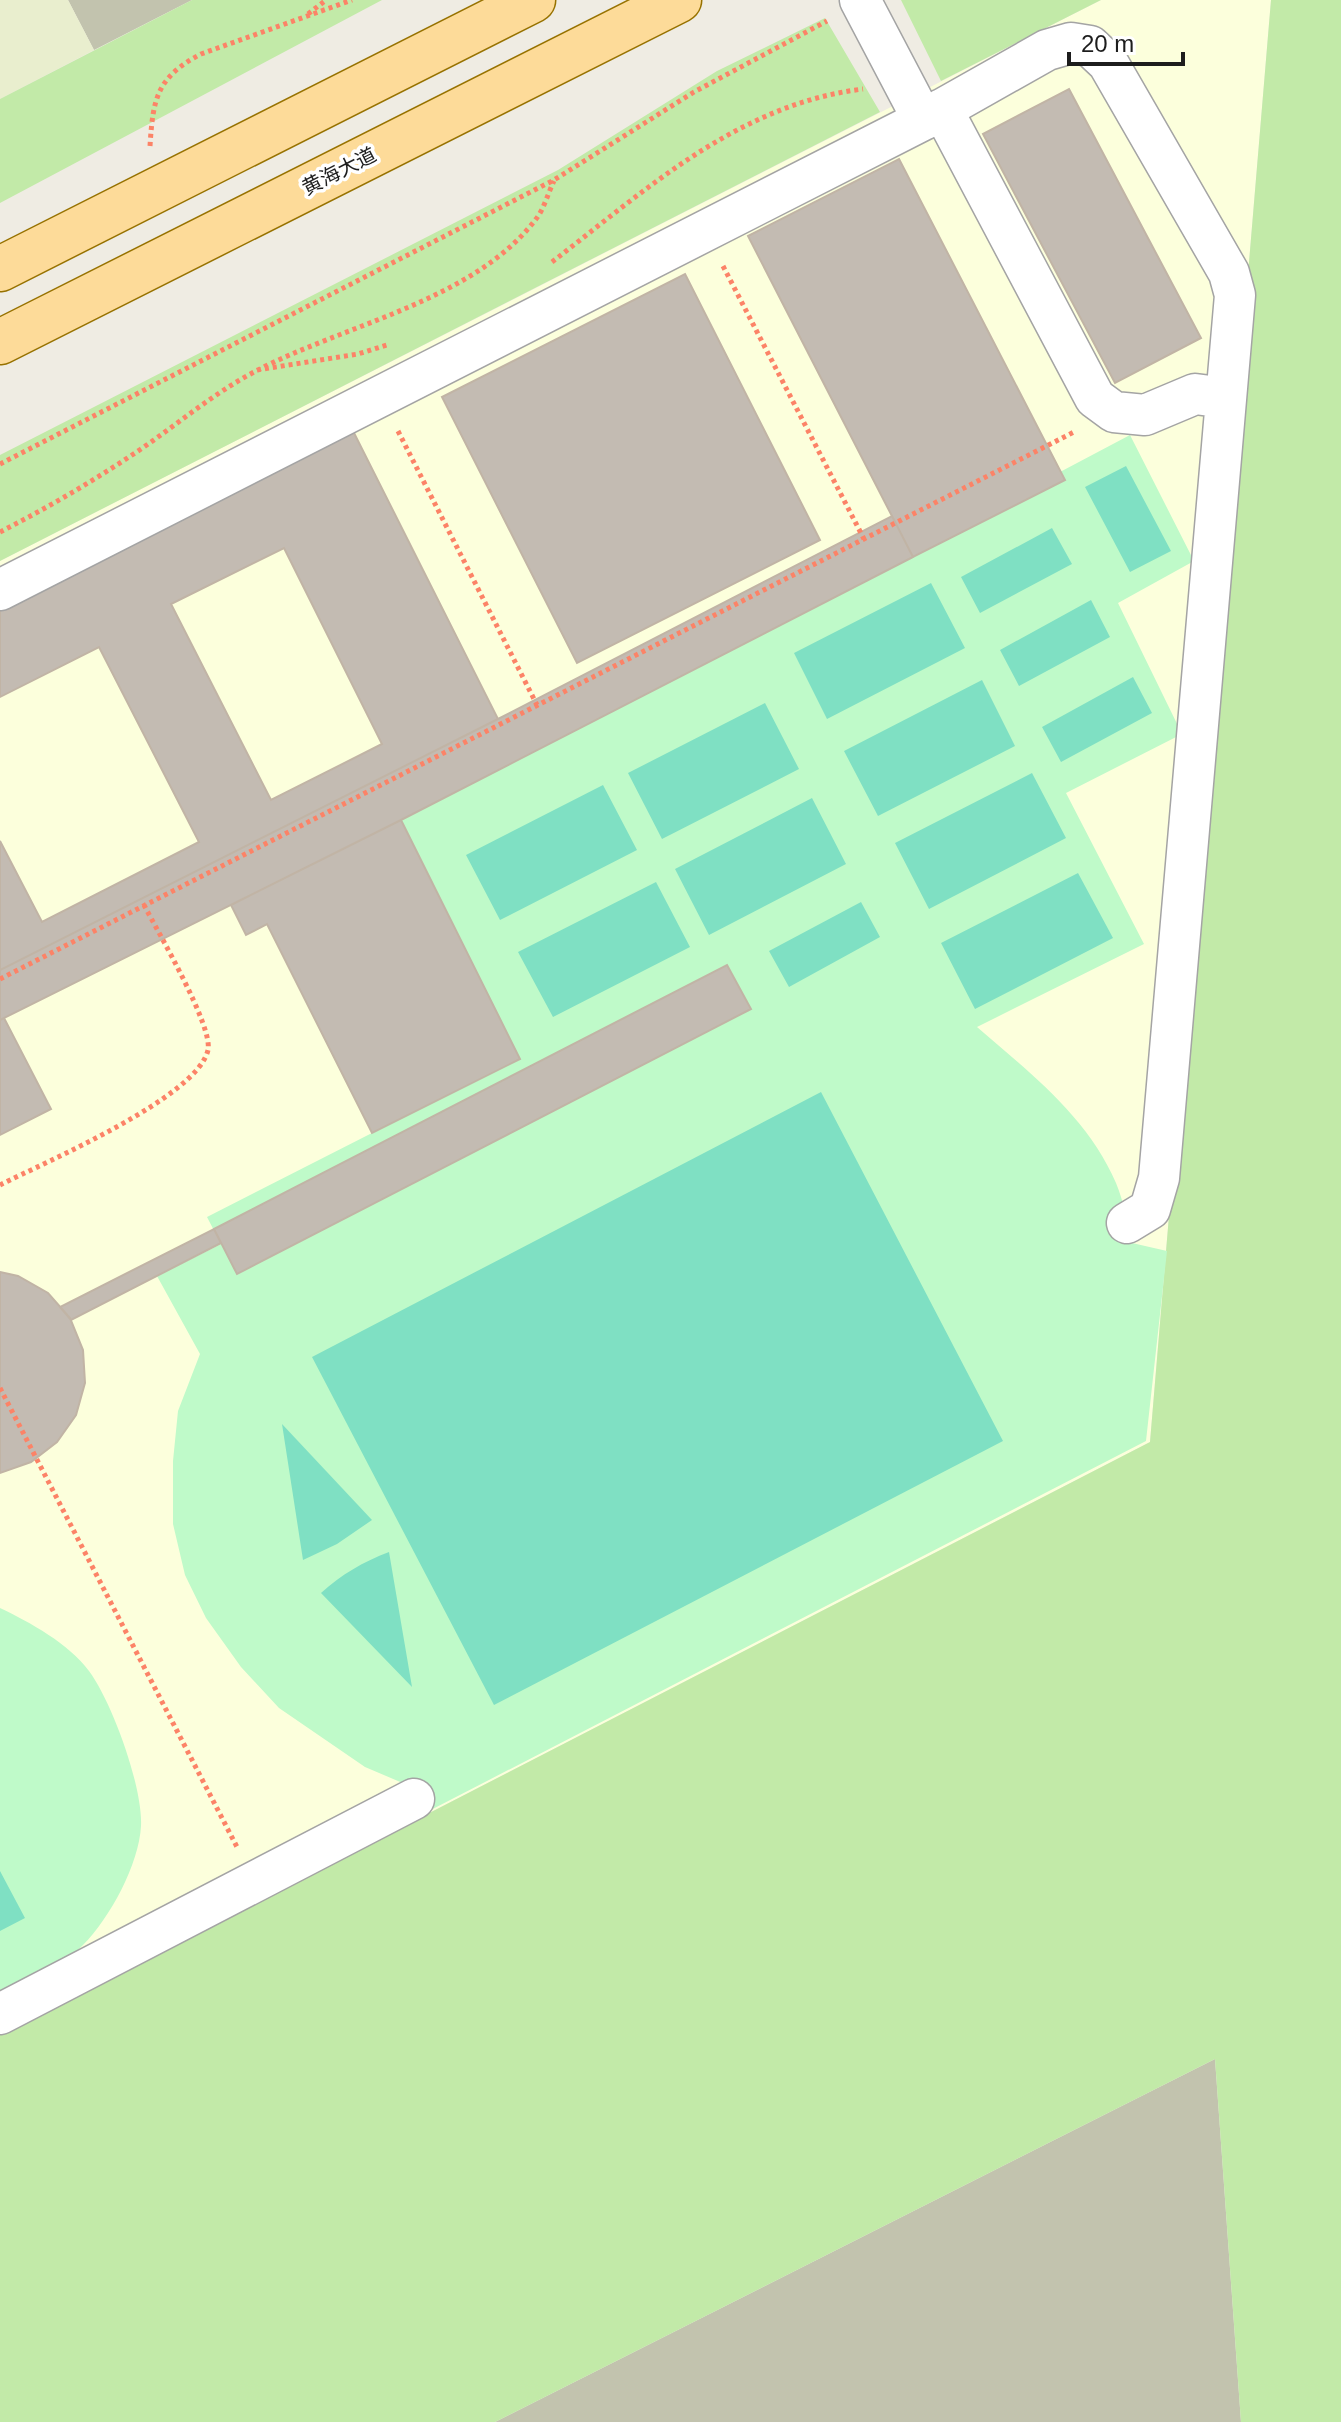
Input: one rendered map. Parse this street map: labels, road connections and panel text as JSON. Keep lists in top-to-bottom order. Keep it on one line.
{"streets":{"main road":["黄海大道"]},"scale_bar":"20 m"}
